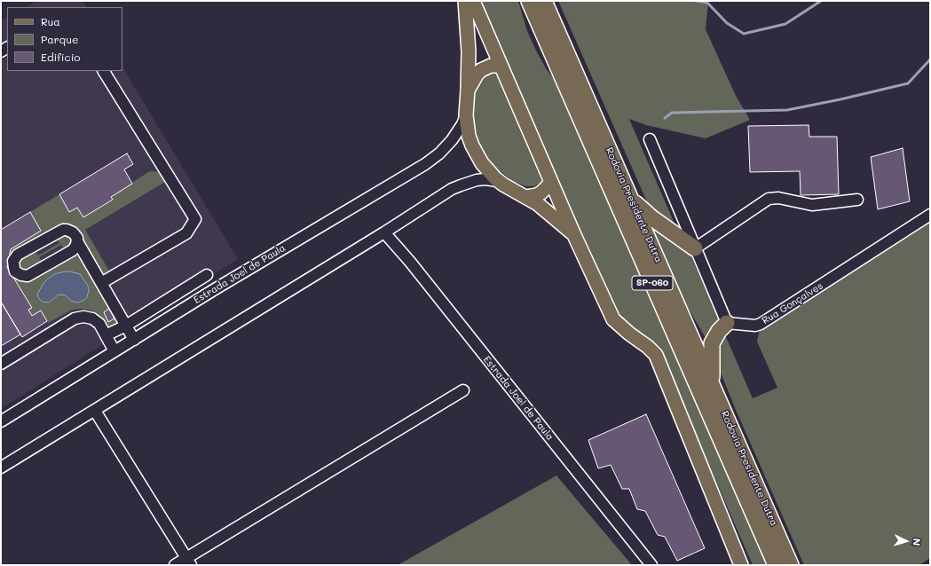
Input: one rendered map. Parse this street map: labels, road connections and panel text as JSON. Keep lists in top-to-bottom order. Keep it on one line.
{"streets":{"highway":["Rodovia Presidente Dutra","SP-060"],"street":["Estrada Joel de Paula","Rua Gonçalves"]},"legend":["Rua","Parque","Edifício"],"north":"right"}
